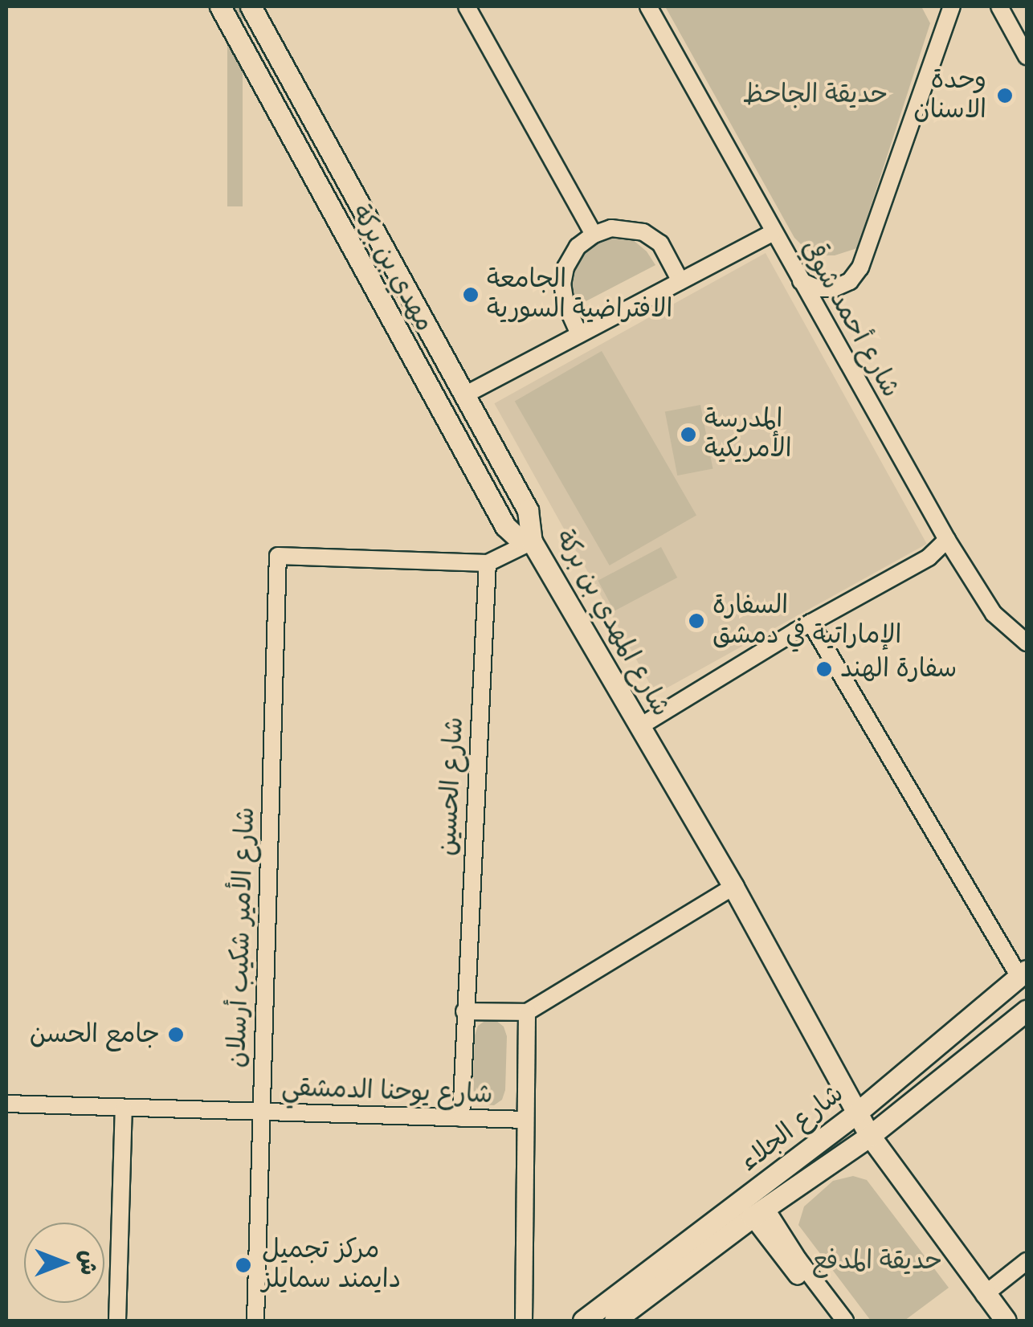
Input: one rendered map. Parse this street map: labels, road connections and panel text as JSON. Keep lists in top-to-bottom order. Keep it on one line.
{"streets":{"main road":["مهدي بن بركة","شارع المهدي بن بركة","شارع الجلاء"],"street":["شارع أحمد شوقي","شارع الحسين","شارع الأمير شكيب أرسلان","شارع يوحنا الدمشقي"]},"crossings":[["مهدي بن بركة","شارع المهدي بن بركة"],["شارع المهدي بن بركة","شارع الجلاء"],["شارع الحسين","شارع الأمير شكيب أرسلان"],["شارع الحسين","شارع يوحنا الدمشقي"],["شارع الأمير شكيب أرسلان","شارع يوحنا الدمشقي"]],"parks":["حديقة الجاحظ","حديقة المدفع"],"places":["وحدة الاسنان","الجامعة الافتراضية السورية","المدرسة الأمريكية","السفارة الإماراتية في دمشق","سفارة الهند","جامع الحسن","مركز تجميل دايمند سمايلز"],"north":"right"}
